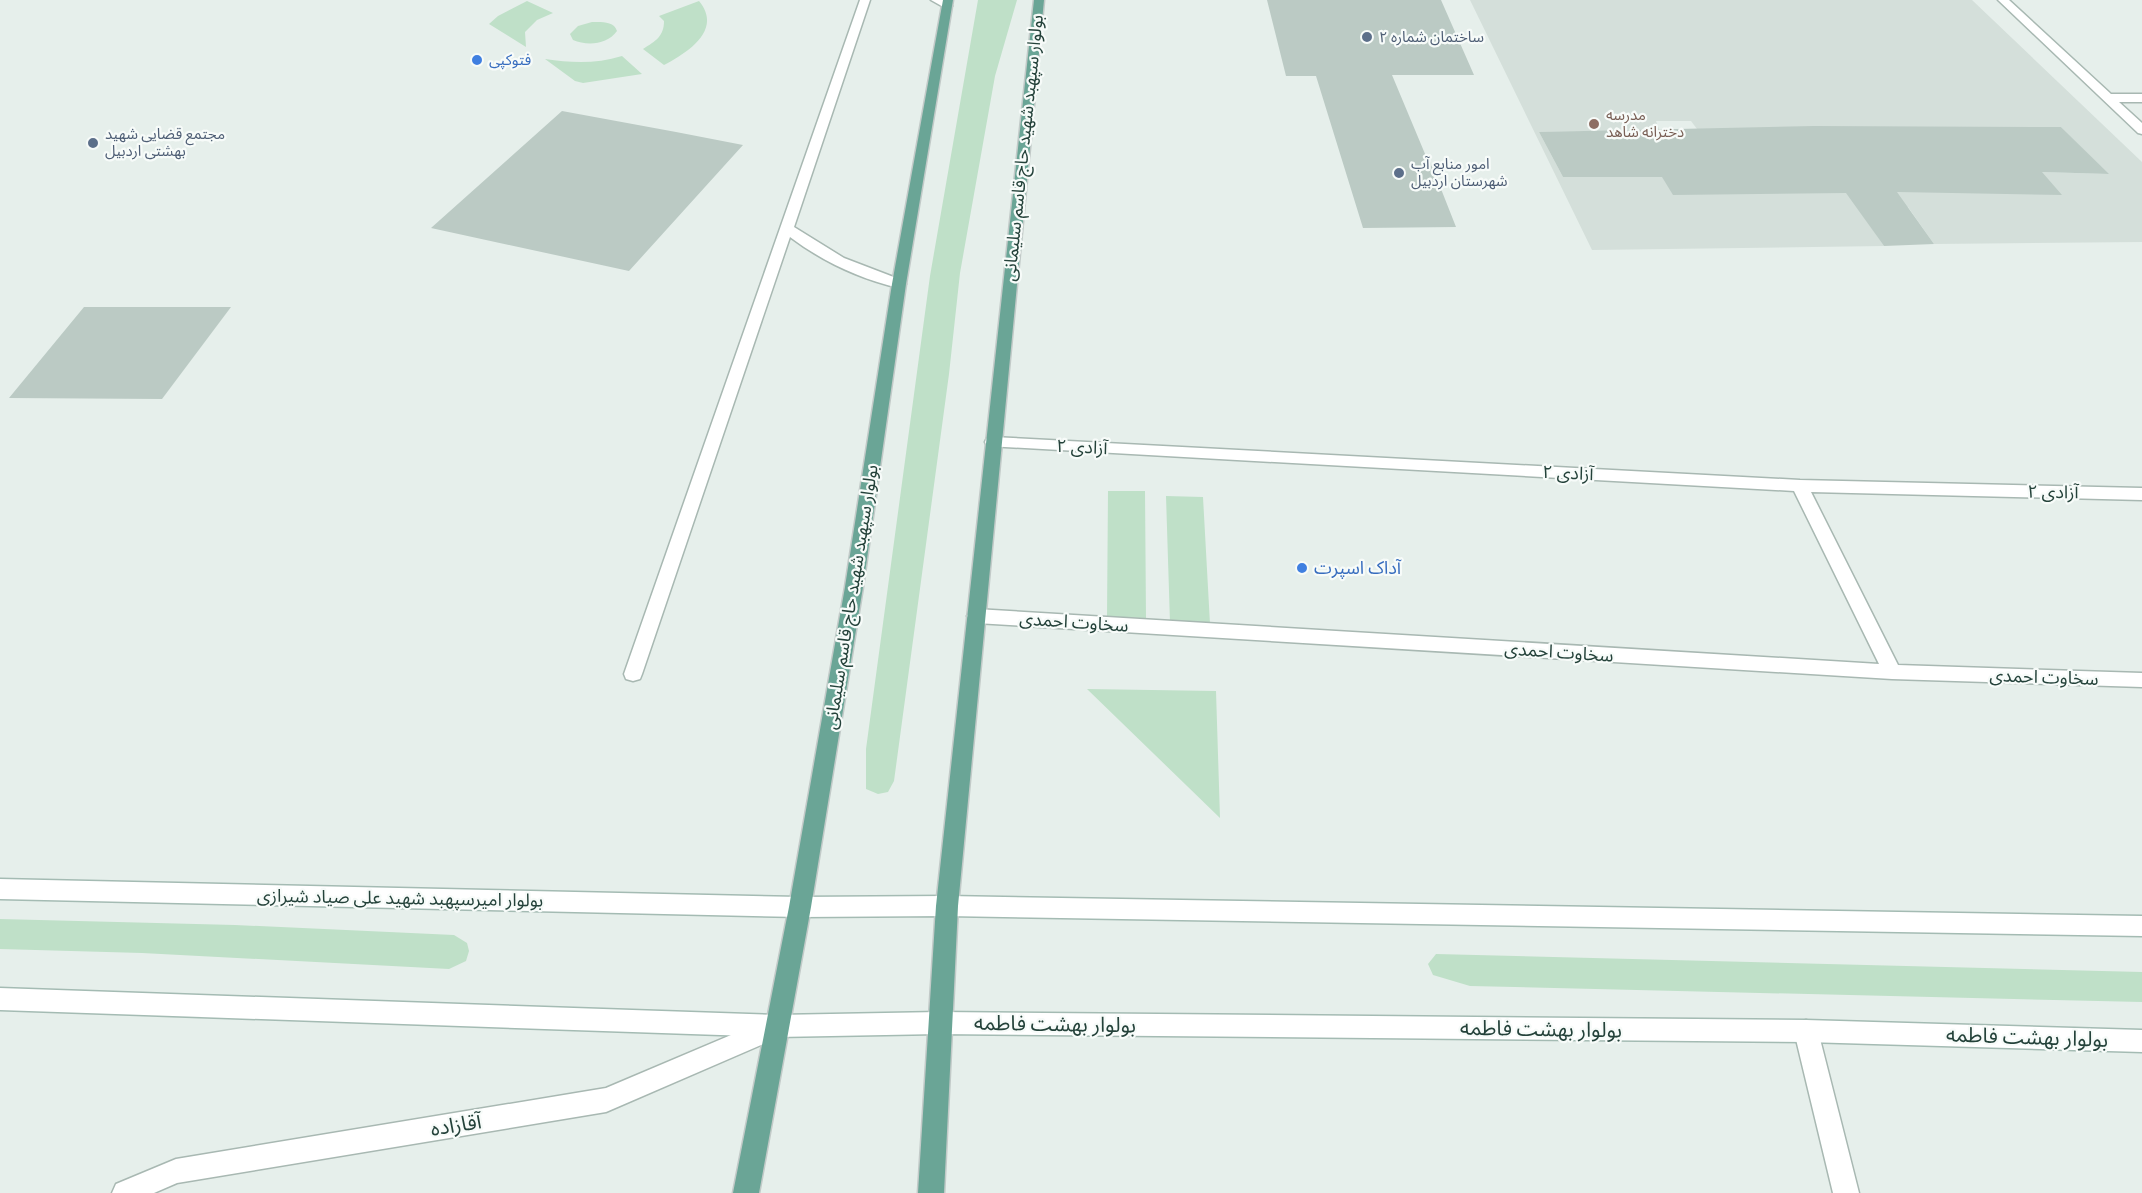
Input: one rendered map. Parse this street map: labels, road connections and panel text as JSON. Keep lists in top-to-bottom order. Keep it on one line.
{"streets":{"main road":["بولوار سپهبد شهید حاج قاسم سلیمانی"],"street":["آزادی ۲","سخاوت احمدی","بولوار امیرسپهبد شهید علی صیاد شیرازی","بولوار بهشت فاطمه","آقازاده"]},"crossings":[["بولوار سپهبد شهید حاج قاسم سلیمانی","آزادی ۲"],["بولوار سپهبد شهید حاج قاسم سلیمانی","سخاوت احمدی"],["بولوار سپهبد شهید حاج قاسم سلیمانی","بولوار امیرسپهبد شهید علی صیاد شیرازی"],["بولوار سپهبد شهید حاج قاسم سلیمانی","بولوار بهشت فاطمه"],["بولوار سپهبد شهید حاج قاسم سلیمانی","آقازاده"],["بولوار بهشت فاطمه","آقازاده"]],"places":["ساختمان شماره ۲","فتوکپی","مدرسه دخترانه شاهد","مجتمع قضایی شهید بهشتی اردبیل","امور منابع آب شهرستان اردبیل","آداک اسپرت"]}
